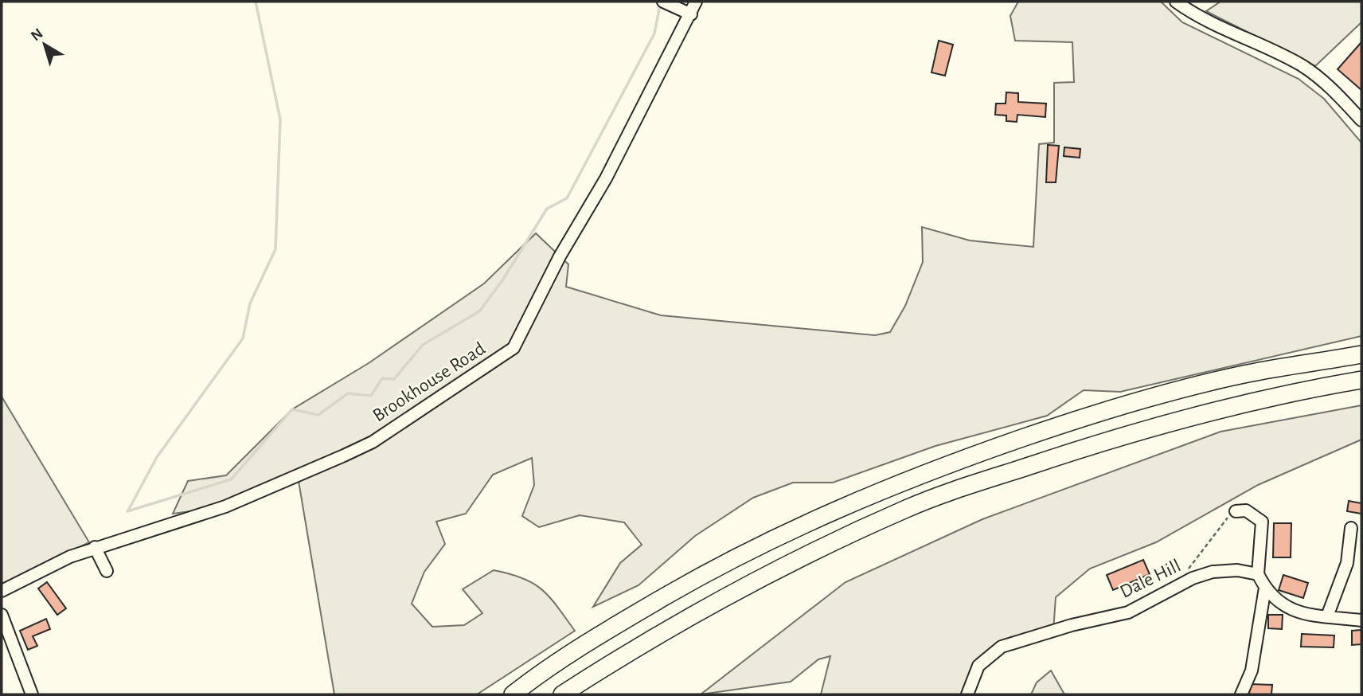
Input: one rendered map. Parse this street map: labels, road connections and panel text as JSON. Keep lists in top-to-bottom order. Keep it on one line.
{"streets":{"street":["Brookhouse Road","Dale Hill"]},"north":"top left"}
